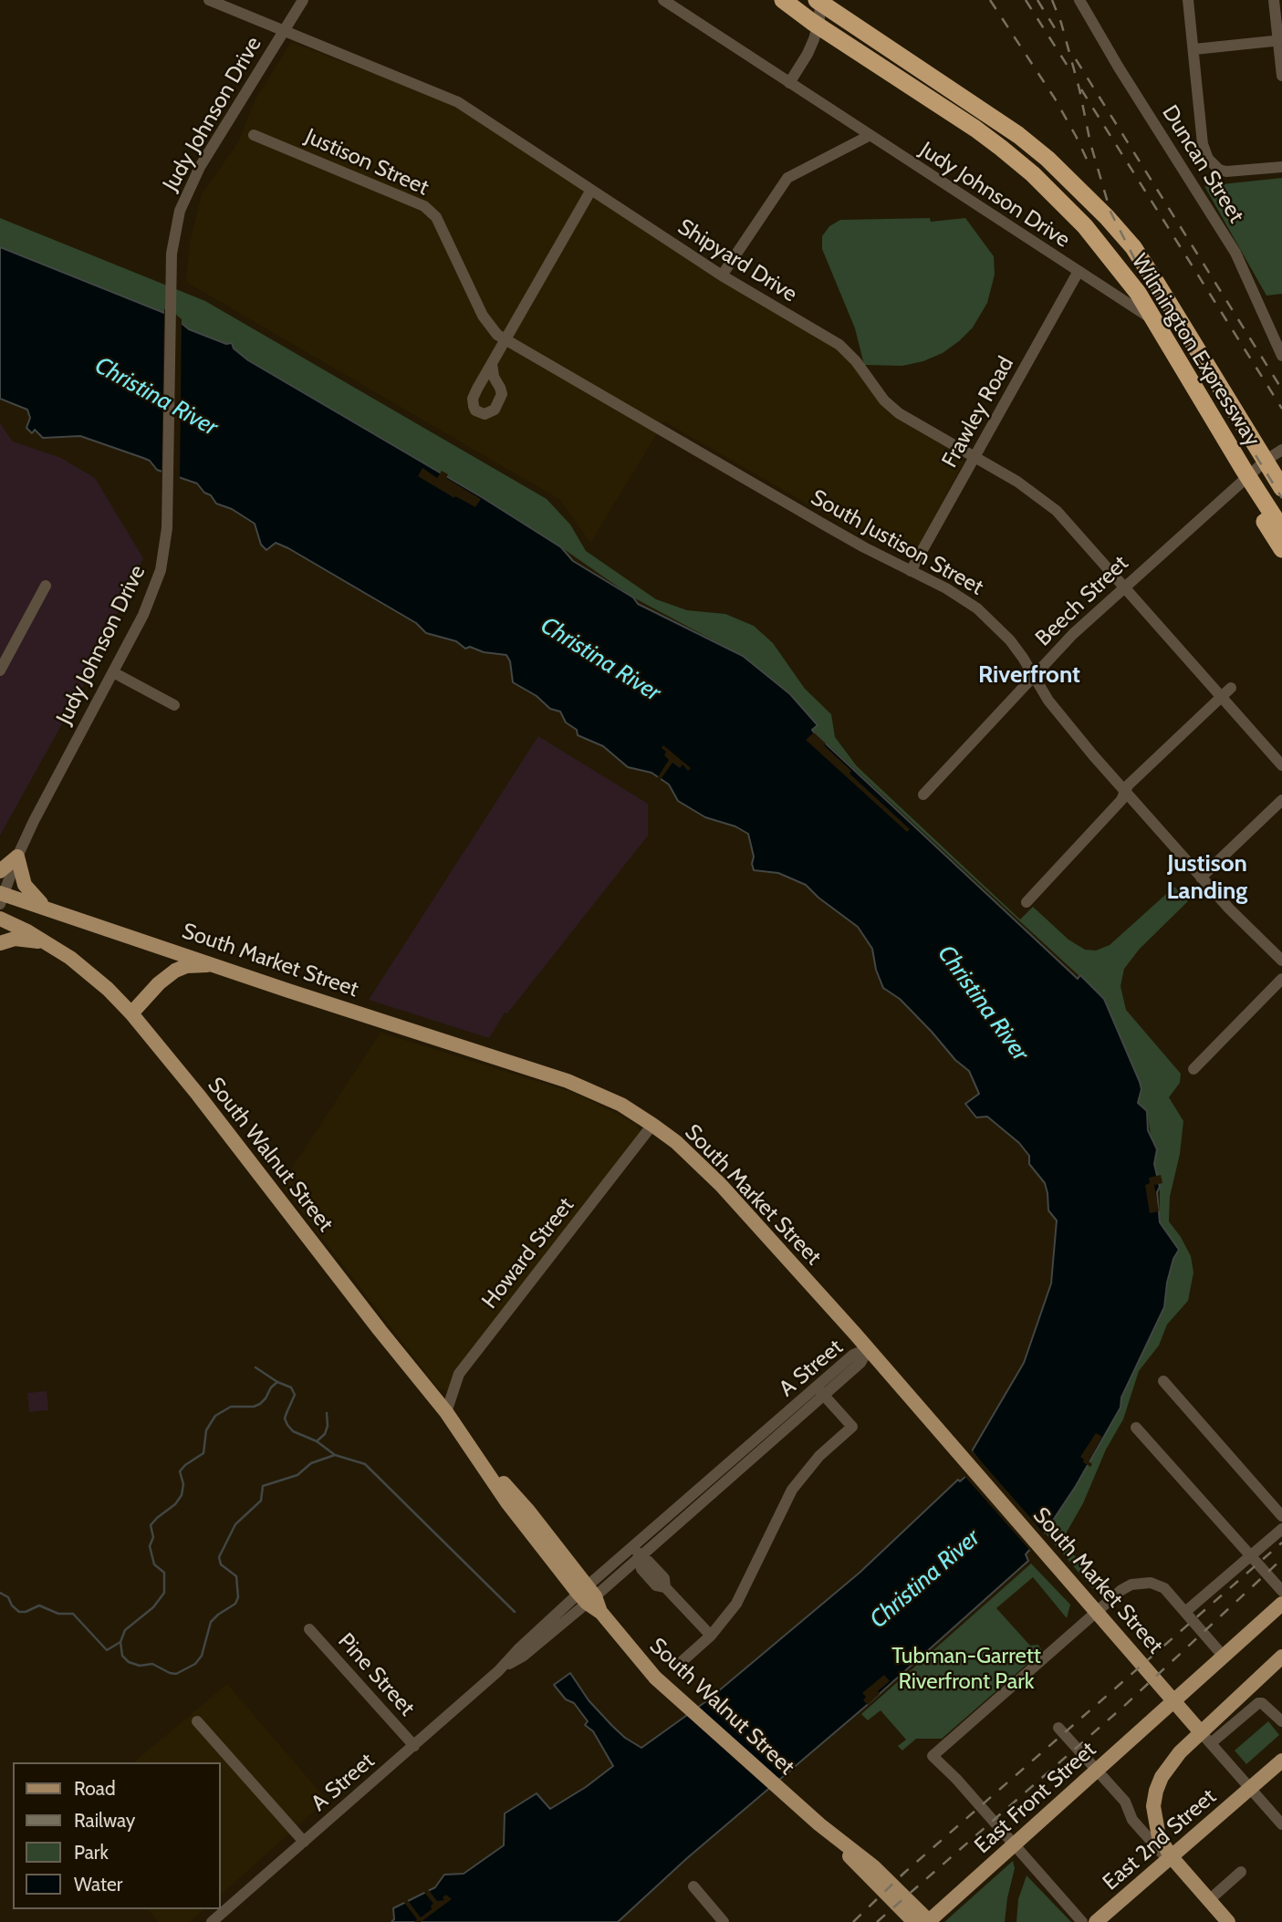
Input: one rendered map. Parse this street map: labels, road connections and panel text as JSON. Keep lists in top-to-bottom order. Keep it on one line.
{"streets":{"highway":["Wilmington Expressway"],"main road":["South Market Street","South Walnut Street","East Front Street","East 2nd Street"],"street":["Judy Johnson Drive","Justison Street","Duncan Street","Shipyard Drive","Frawley Road","South Justison Street","Beech Street","Howard Street","A Street","Pine Street"]},"crossings":[["Judy Johnson Drive","Shipyard Drive"],["Judy Johnson Drive","Frawley Road"],["Judy Johnson Drive","Beech Street"],["Judy Johnson Drive","South Market Street"],["Justison Street","South Justison Street"],["Shipyard Drive","Frawley Road"],["Shipyard Drive","Beech Street"],["Frawley Road","South Justison Street"],["South Justison Street","Beech Street"],["South Market Street","Howard Street"],["South Market Street","A Street"],["South Market Street","East Front Street"],["South Walnut Street","Howard Street"],["South Walnut Street","A Street"],["South Walnut Street","East Front Street"],["A Street","Pine Street"]],"districts":["Riverfront","Justison Landing"],"water":["Christina River"],"parks":["Tubman-Garrett Riverfront Park"],"legend":["Road","Railway","Park","Water"]}
